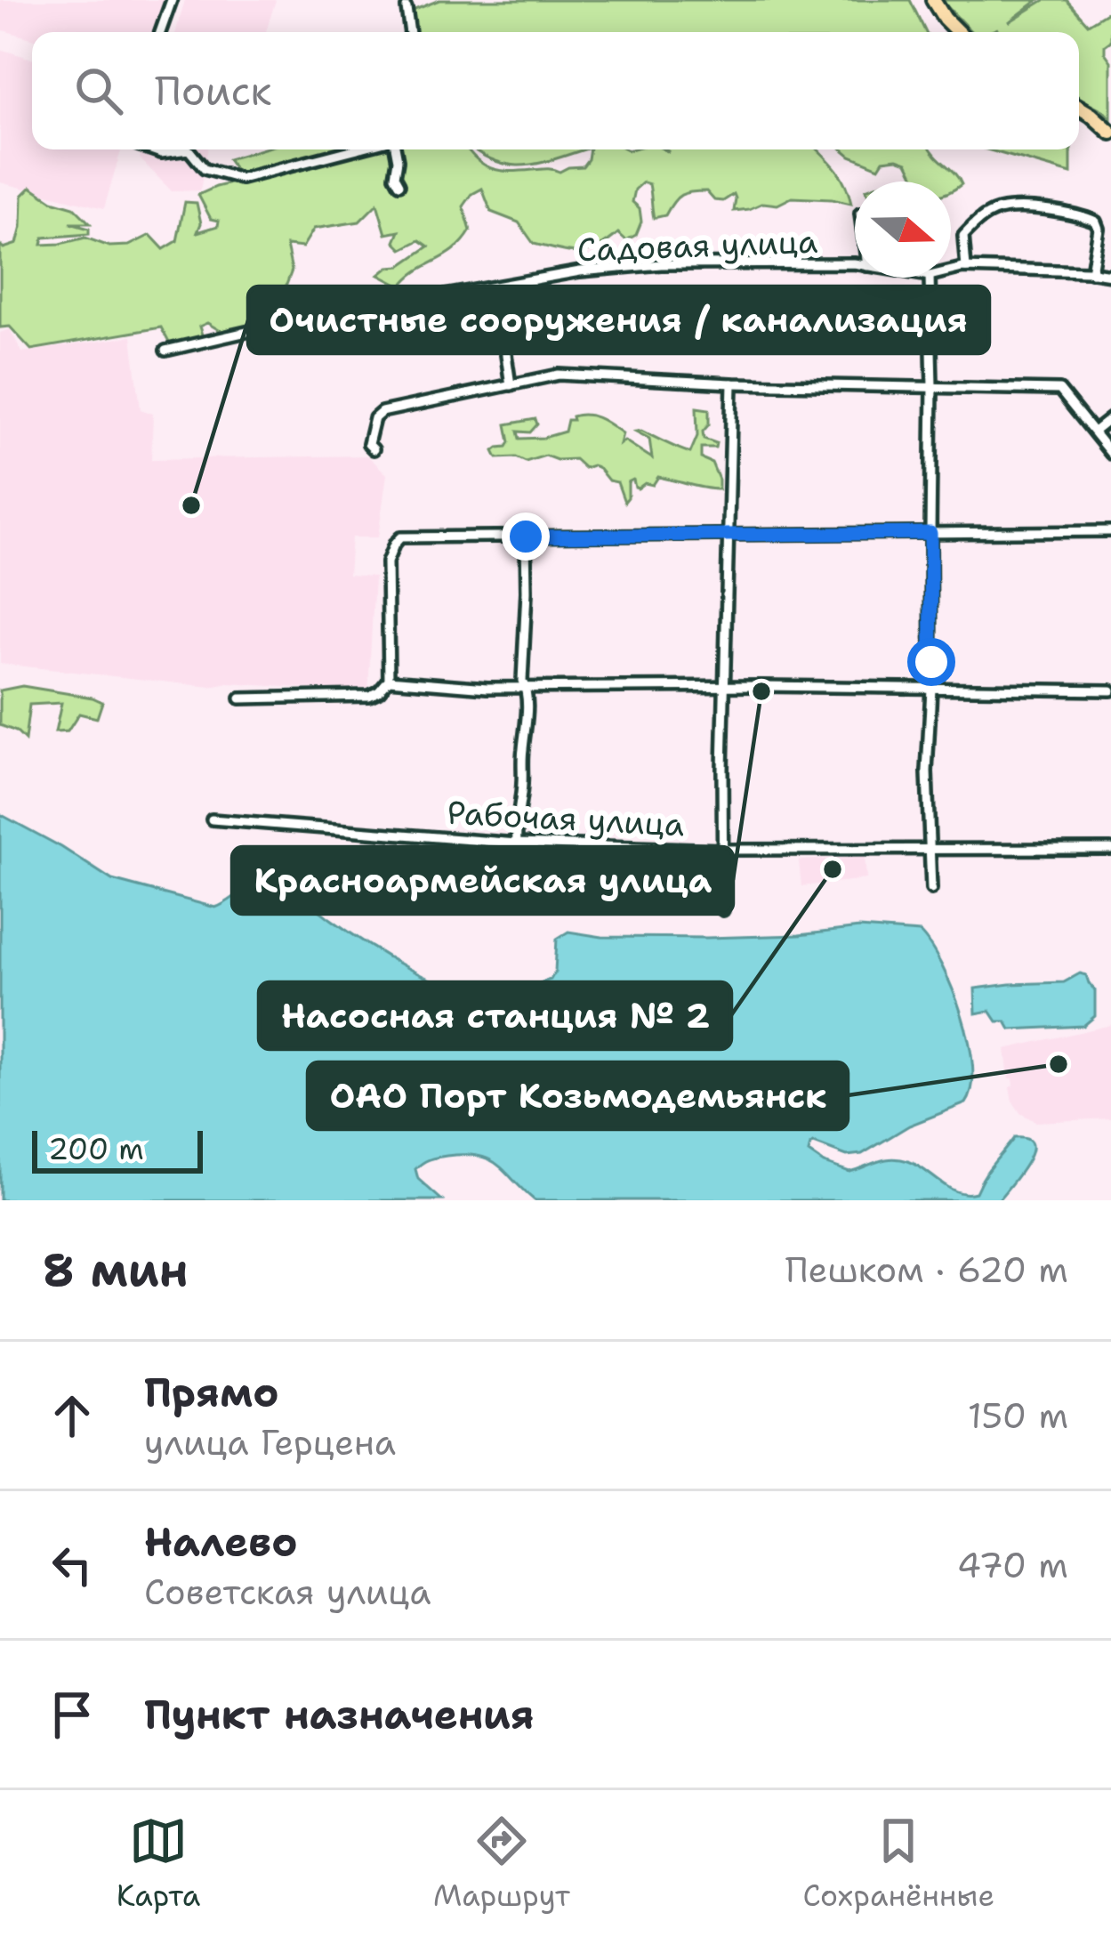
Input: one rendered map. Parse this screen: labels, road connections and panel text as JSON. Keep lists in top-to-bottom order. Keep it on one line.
{"streets":{"street":["Садовая улица","Рабочая улица"]},"places":["Очистные сооружения / канализация","Красноармейская улица","Насосная станция № 2","ОАО Порт Козьмодемьянск"],"scale_bar":"200 m","north":"right","page":{"search":"Поиск","scale":"200 m","heading":["8 мин","Пешком · 620 m"],"list":[["Прямо","улица Герцена","150 m"],["Налево","Советская улица","470 m"],"Пункт назначения"],"nav":["Карта","Маршрут","Сохранённые"]}}
